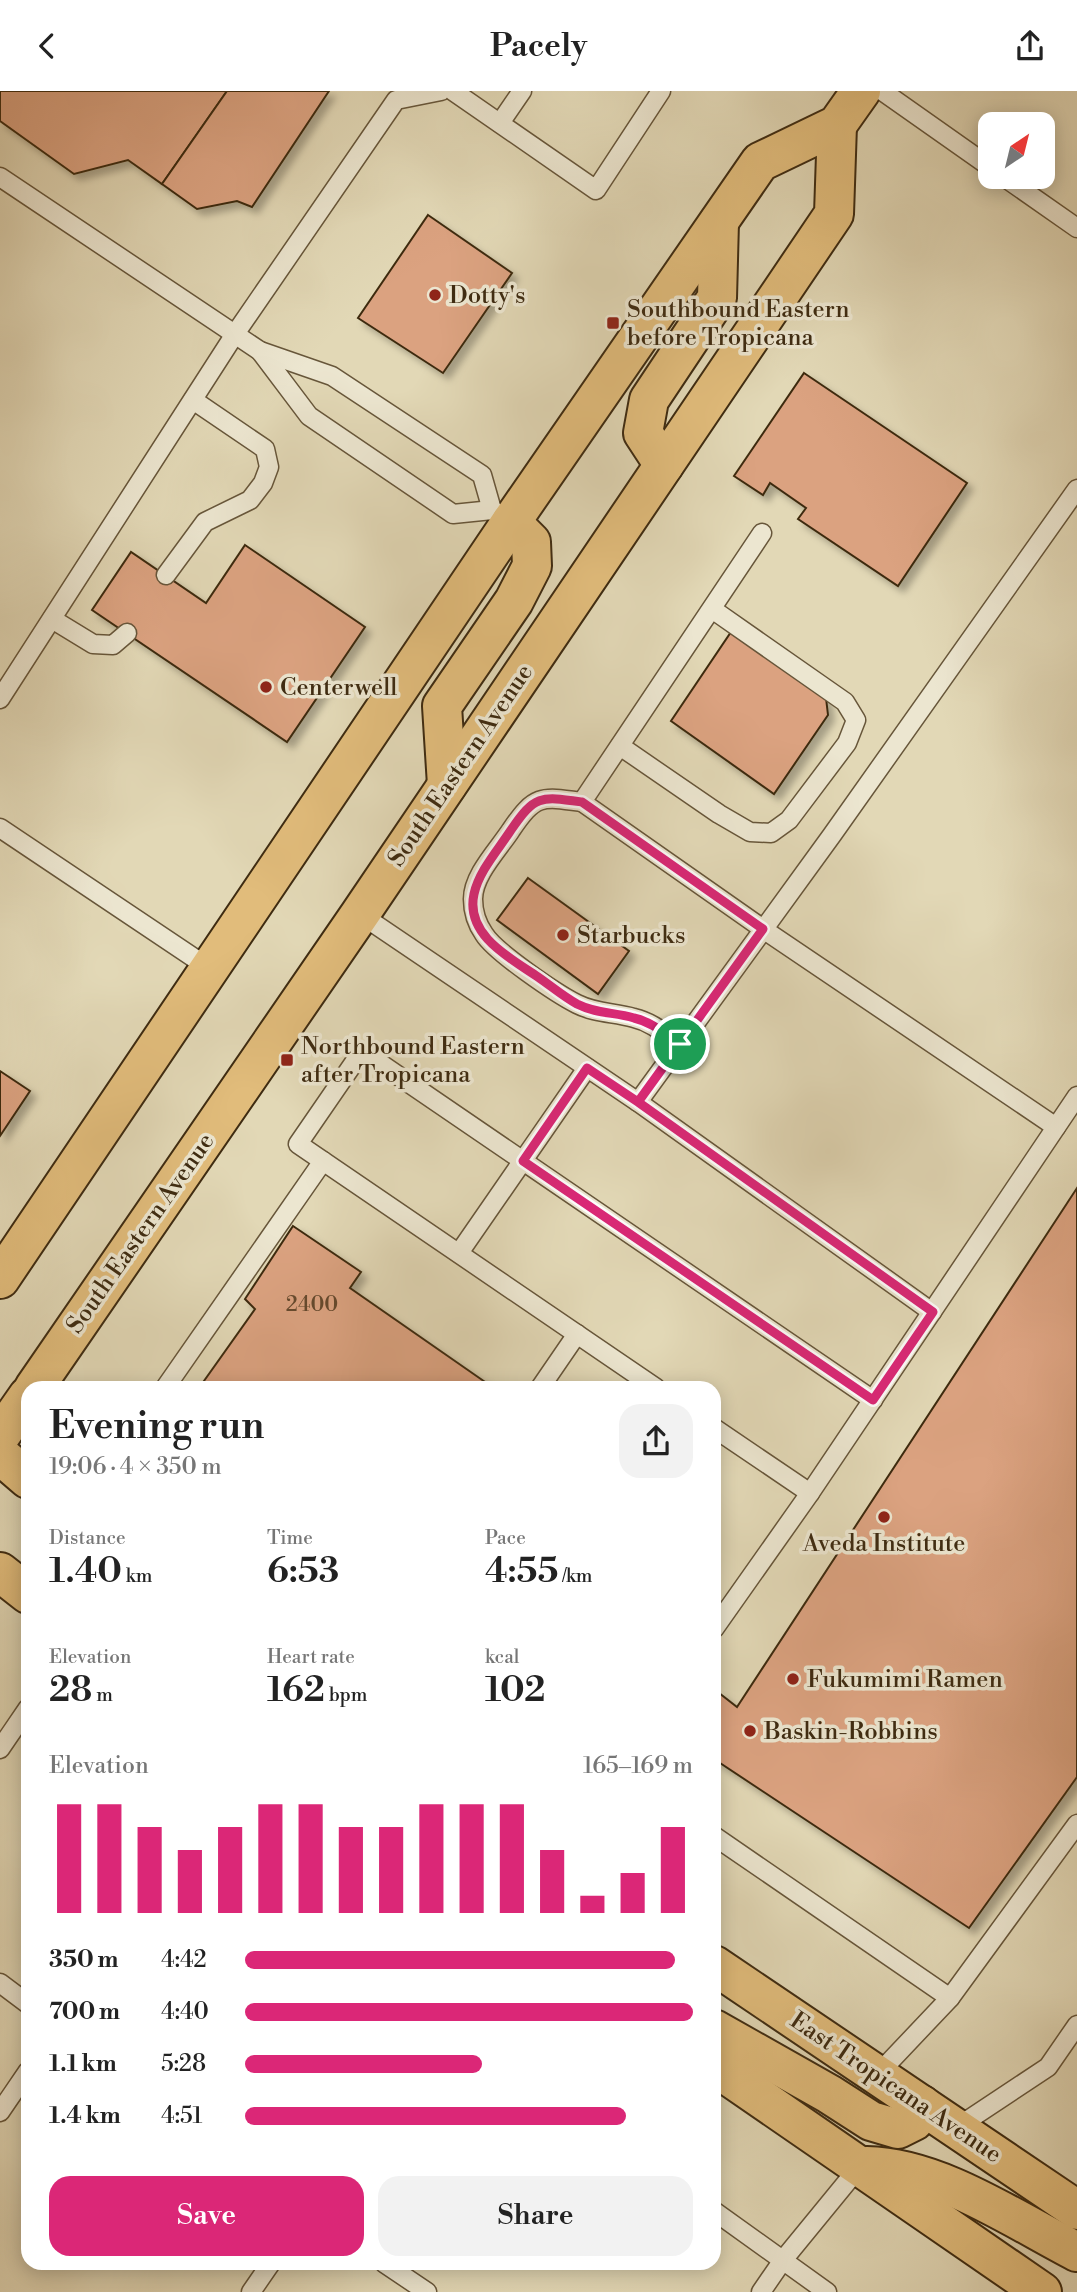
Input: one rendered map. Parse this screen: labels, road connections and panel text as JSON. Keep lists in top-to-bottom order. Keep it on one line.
{"streets":{"main road":["South Eastern Avenue","East Tropicana Avenue"]},"places":{"other":["Dotty's","Centerwell","Starbucks","Aveda Institute","Fukumimi Ramen","Baskin-Robbins"],"transit":["Southbound Eastern before Tropicana","Northbound Eastern after Tropicana"]},"house_numbers":["2400"],"north":"top right","page":{"header":"Pacely","heading":["Evening run","19:06 · 4 × 350 m"],"stats":[["Distance","1.40 km"],["Time","6:53"],["Pace","4:55 /km"],["Elevation","28 m"],["Heart rate","162 bpm"],["kcal","102"]],"chart":["Elevation","165–169 m"],"list":[{"name":"350 m","note":"4:42"},{"name":"700 m","note":"4:40"},{"name":"1.1 km","note":"5:28"},{"name":"1.4 km","note":"4:51"}],"buttons":["Save","Share"]}}
